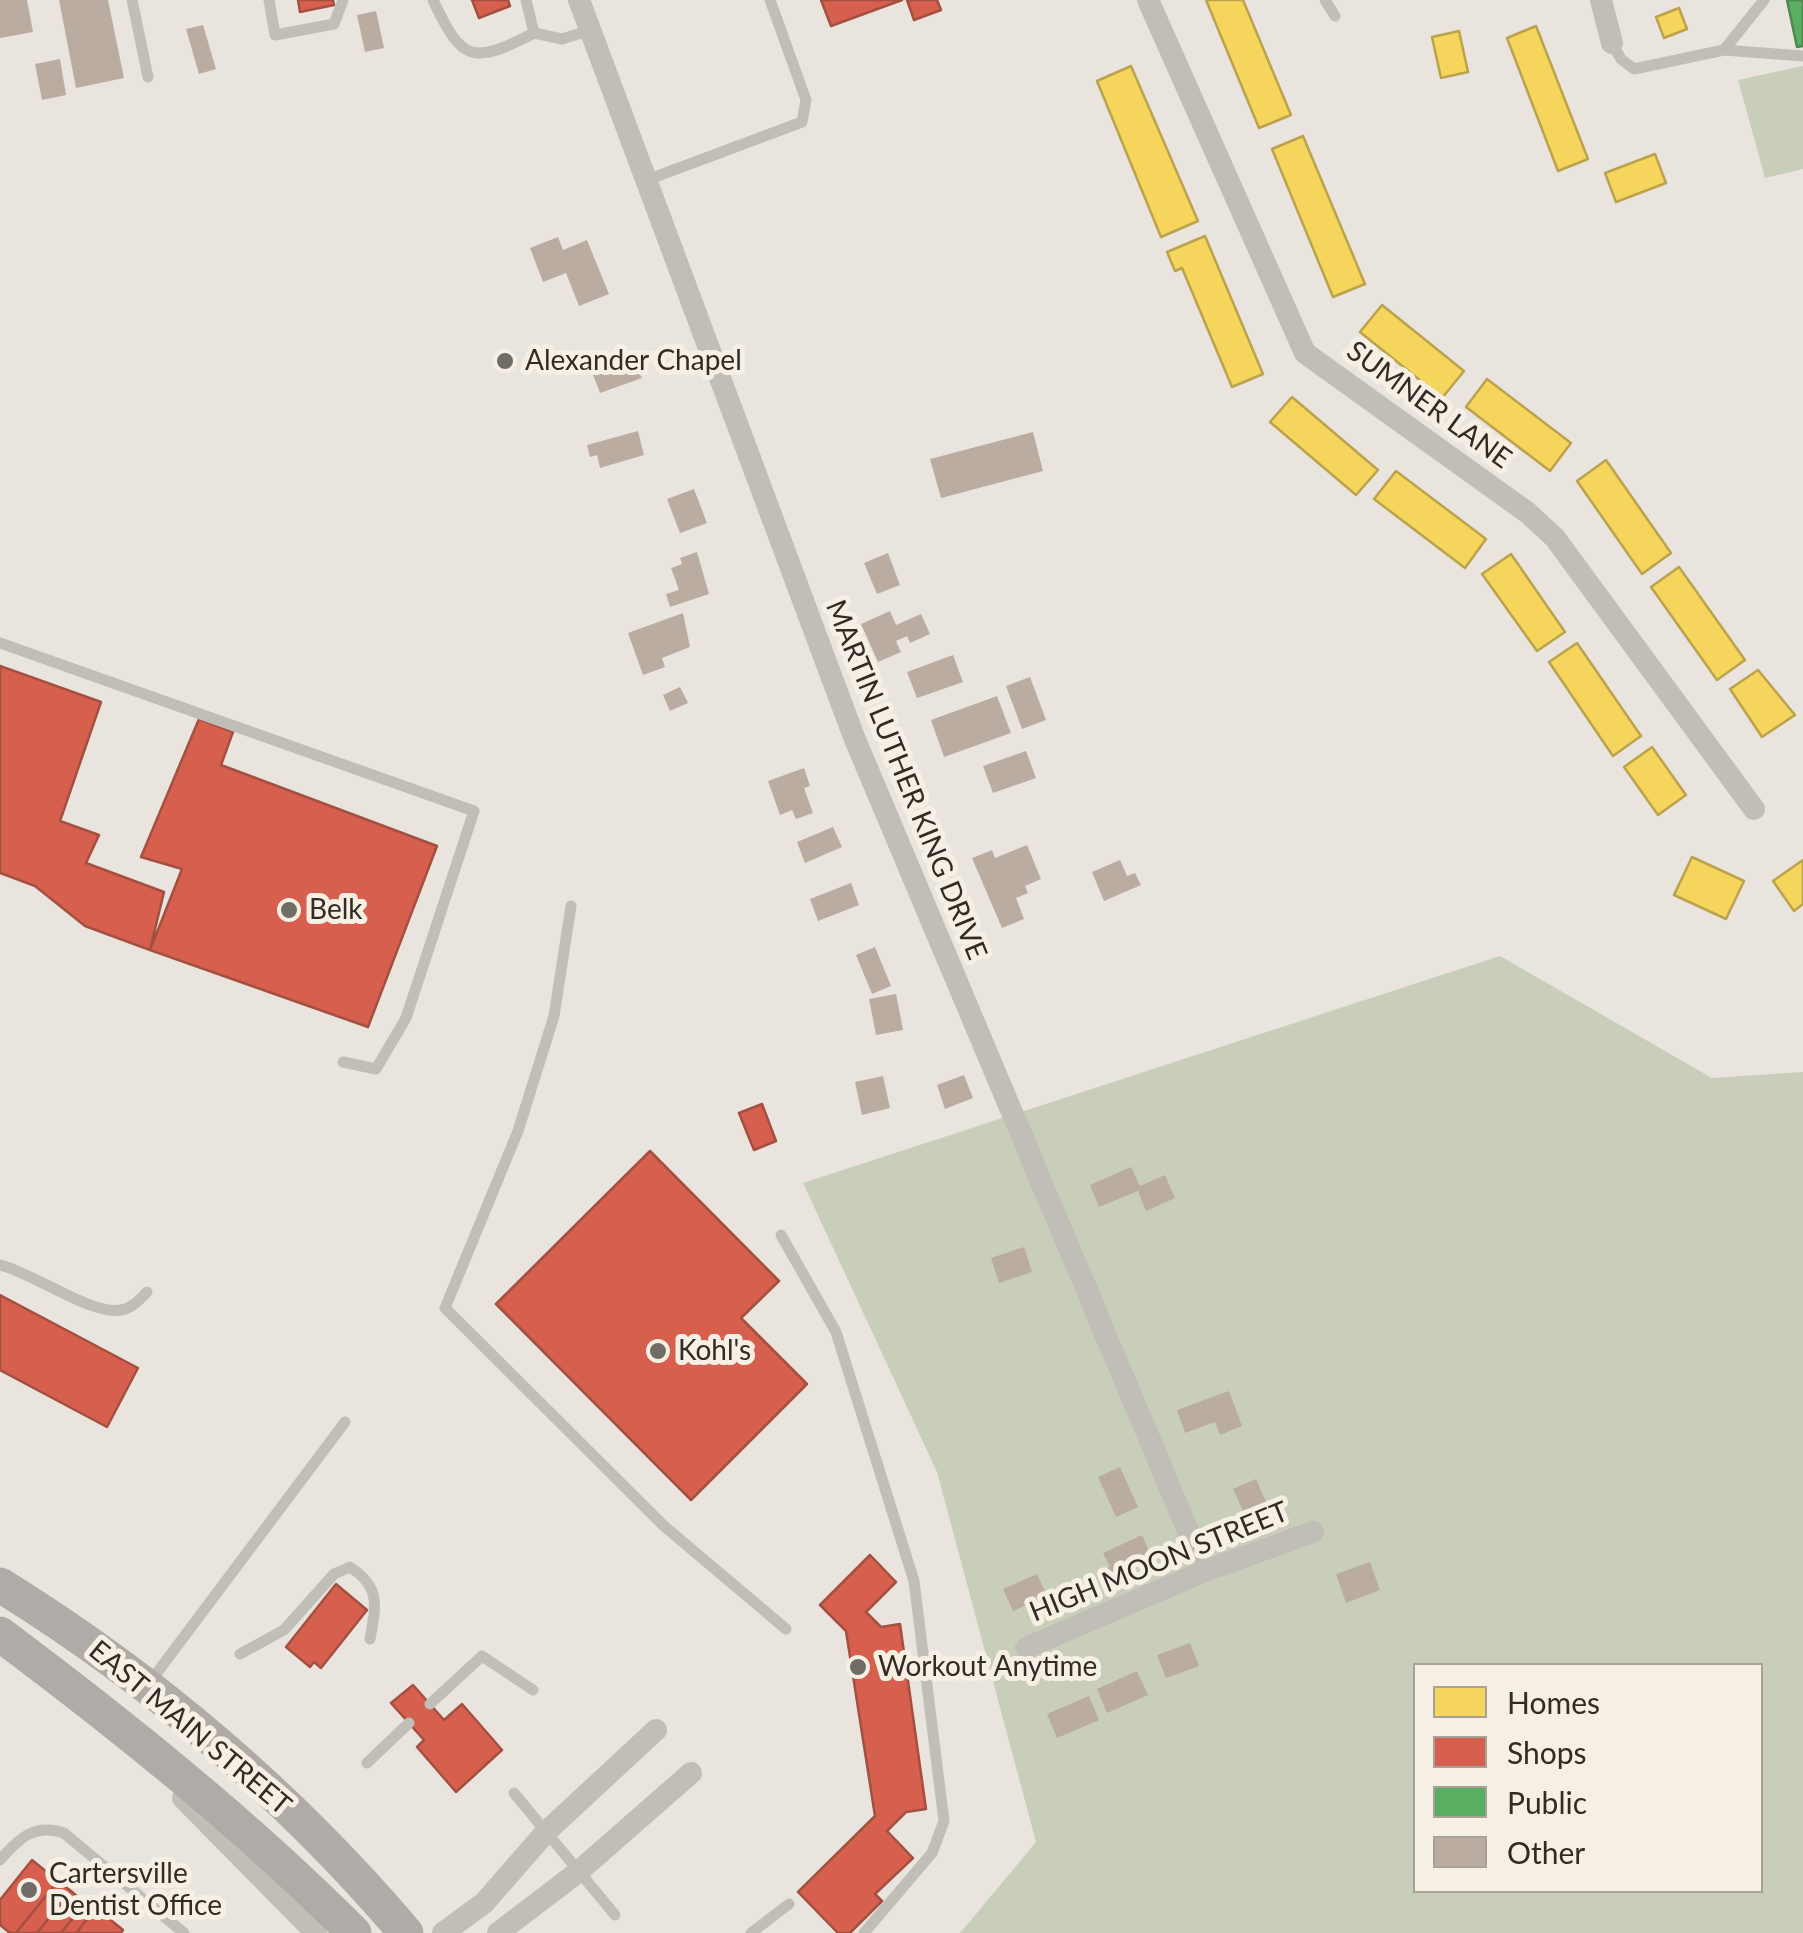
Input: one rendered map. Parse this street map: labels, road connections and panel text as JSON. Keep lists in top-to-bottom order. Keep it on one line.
{"streets":{"main road":["EAST MAIN STREET"],"street":["SUMNER LANE","MARTIN LUTHER KING DRIVE","HIGH MOON STREET"]},"crossings":[["MARTIN LUTHER KING DRIVE","HIGH MOON STREET"]],"places":["Alexander Chapel","Belk","Kohl's","Workout Anytime","Cartersville Dentist Office"],"legend":["Homes","Shops","Public","Other"]}
